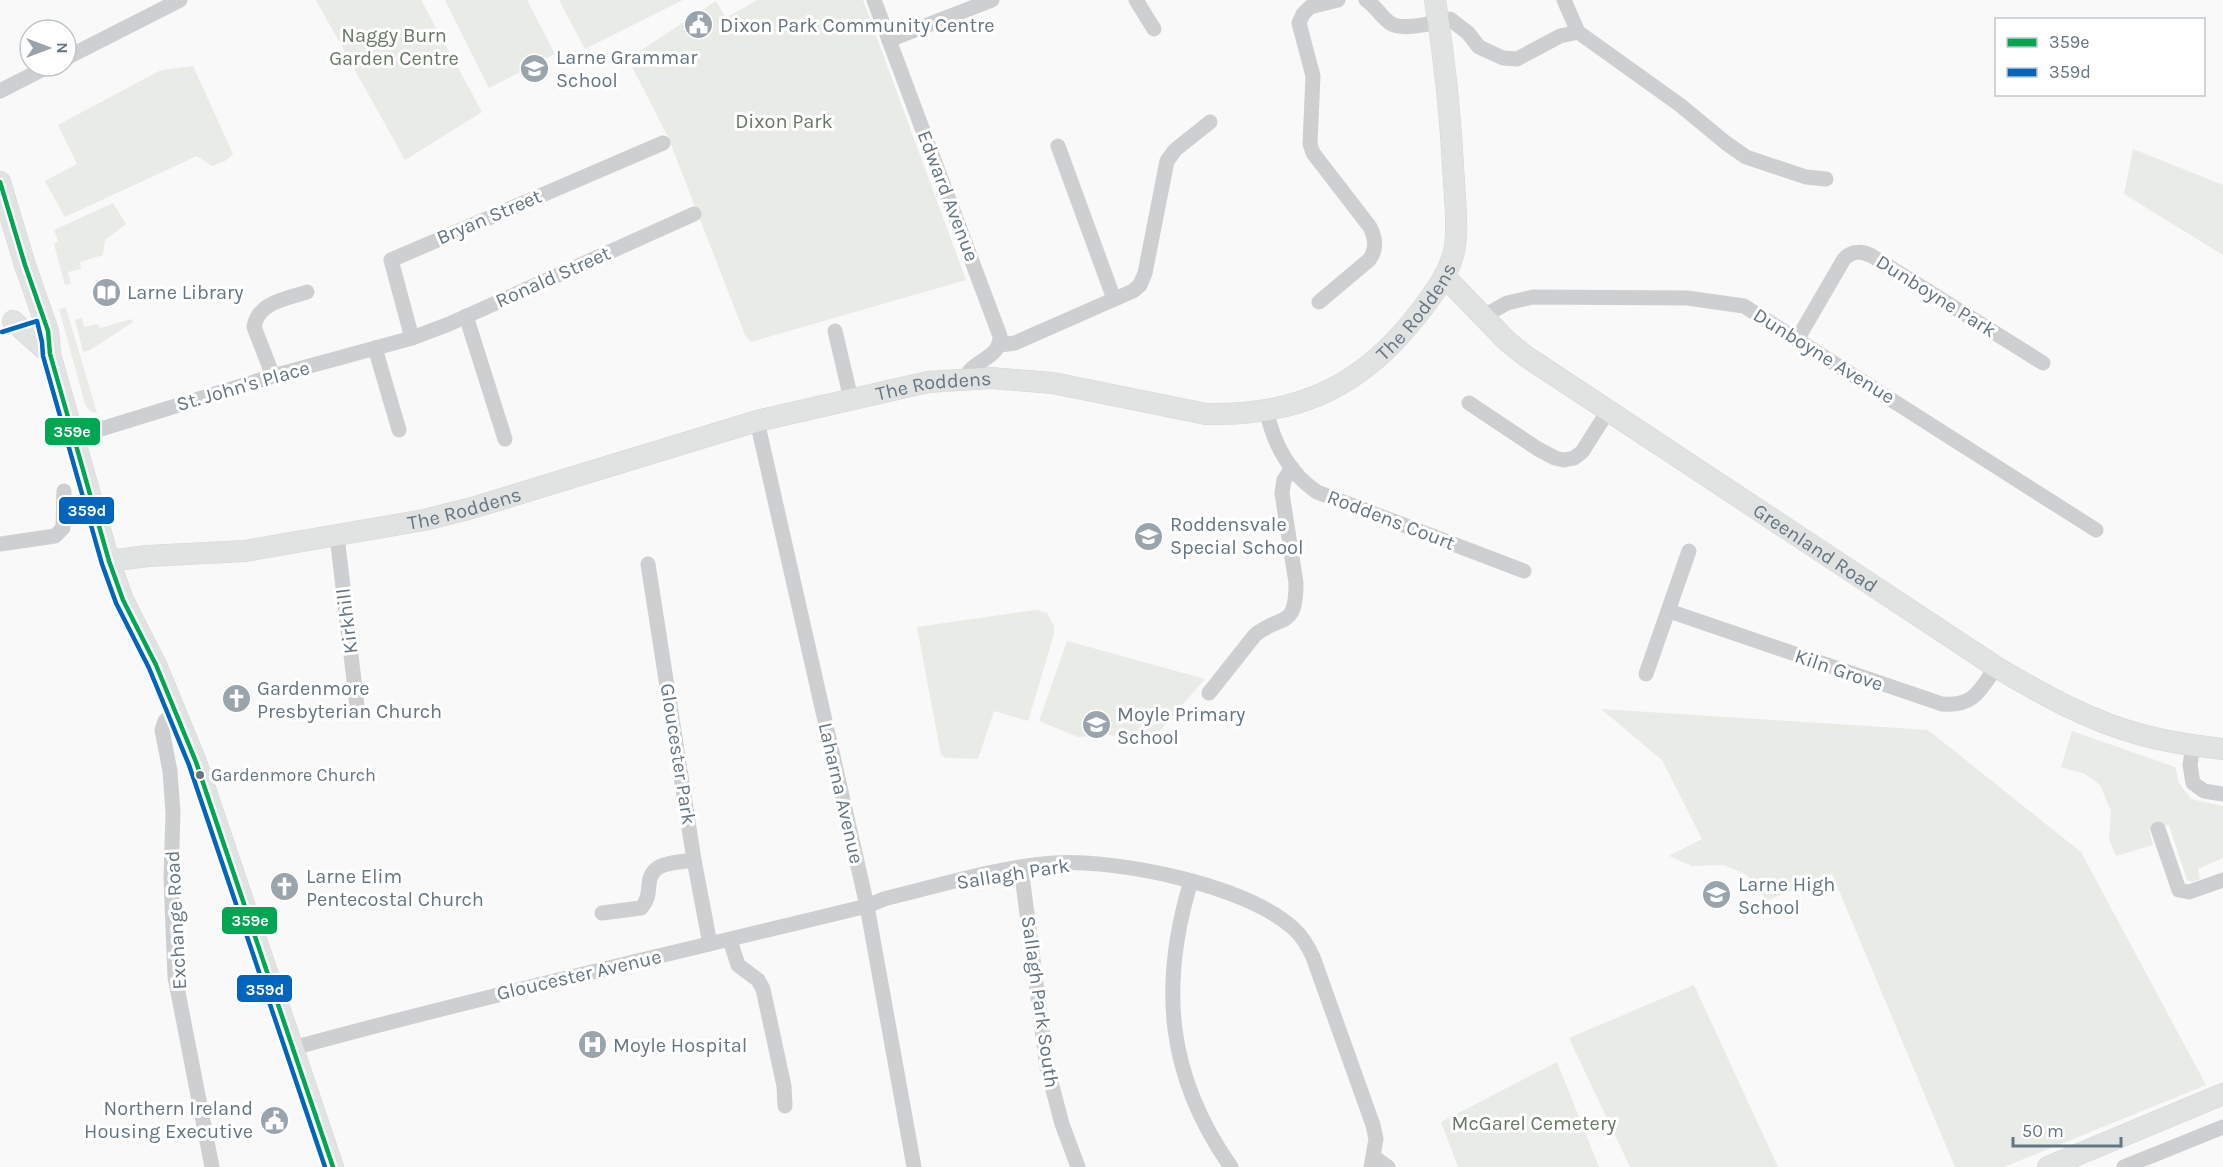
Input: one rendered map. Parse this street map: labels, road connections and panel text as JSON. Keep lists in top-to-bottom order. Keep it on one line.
{"streets":{"street":["Edward Avenue","Bryan Street","Ronald Street","Dunboyne Park","The Roddens","Dunboyne Avenue","St. John's Place","Roddens Court","Greenland Road","Kirkhill","Kiln Grove","Gloucester Park","Laharna Avenue","Sallagh Park","Exchange Road","Gloucester Avenue","Sallagh Park South"]},"crossings":[["Bryan Street","Ronald Street"],["Bryan Street","St. John's Place"],["Ronald Street","St. John's Place"],["Dunboyne Park","Dunboyne Avenue"],["The Roddens","Roddens Court"],["The Roddens","Greenland Road"],["The Roddens","Kirkhill"],["The Roddens","Laharna Avenue"],["Dunboyne Avenue","Greenland Road"],["Greenland Road","Kiln Grove"],["Gloucester Park","Gloucester Avenue"],["Laharna Avenue","Sallagh Park"],["Laharna Avenue","Gloucester Avenue"],["Sallagh Park","Gloucester Avenue"],["Sallagh Park","Sallagh Park South"]],"parks":["Naggy Burn Garden Centre","Dixon Park","McGarel Cemetery"],"places":{"public building":["Dixon Park Community Centre","Northern Ireland Housing Executive"],"school or university":["Larne Grammar School","Roddensvale Special School","Moyle Primary School","Larne High School"],"library":["Larne Library"],"church":["Gardenmore Presbyterian Church","Larne Elim Pentecostal Church"],"other":["Gardenmore Church"],"hospital":["Moyle Hospital"]},"lines":["transit line 359e","transit line 359d"],"legend":["359e","359d"],"scale_bar":"50 m","north":"right"}
